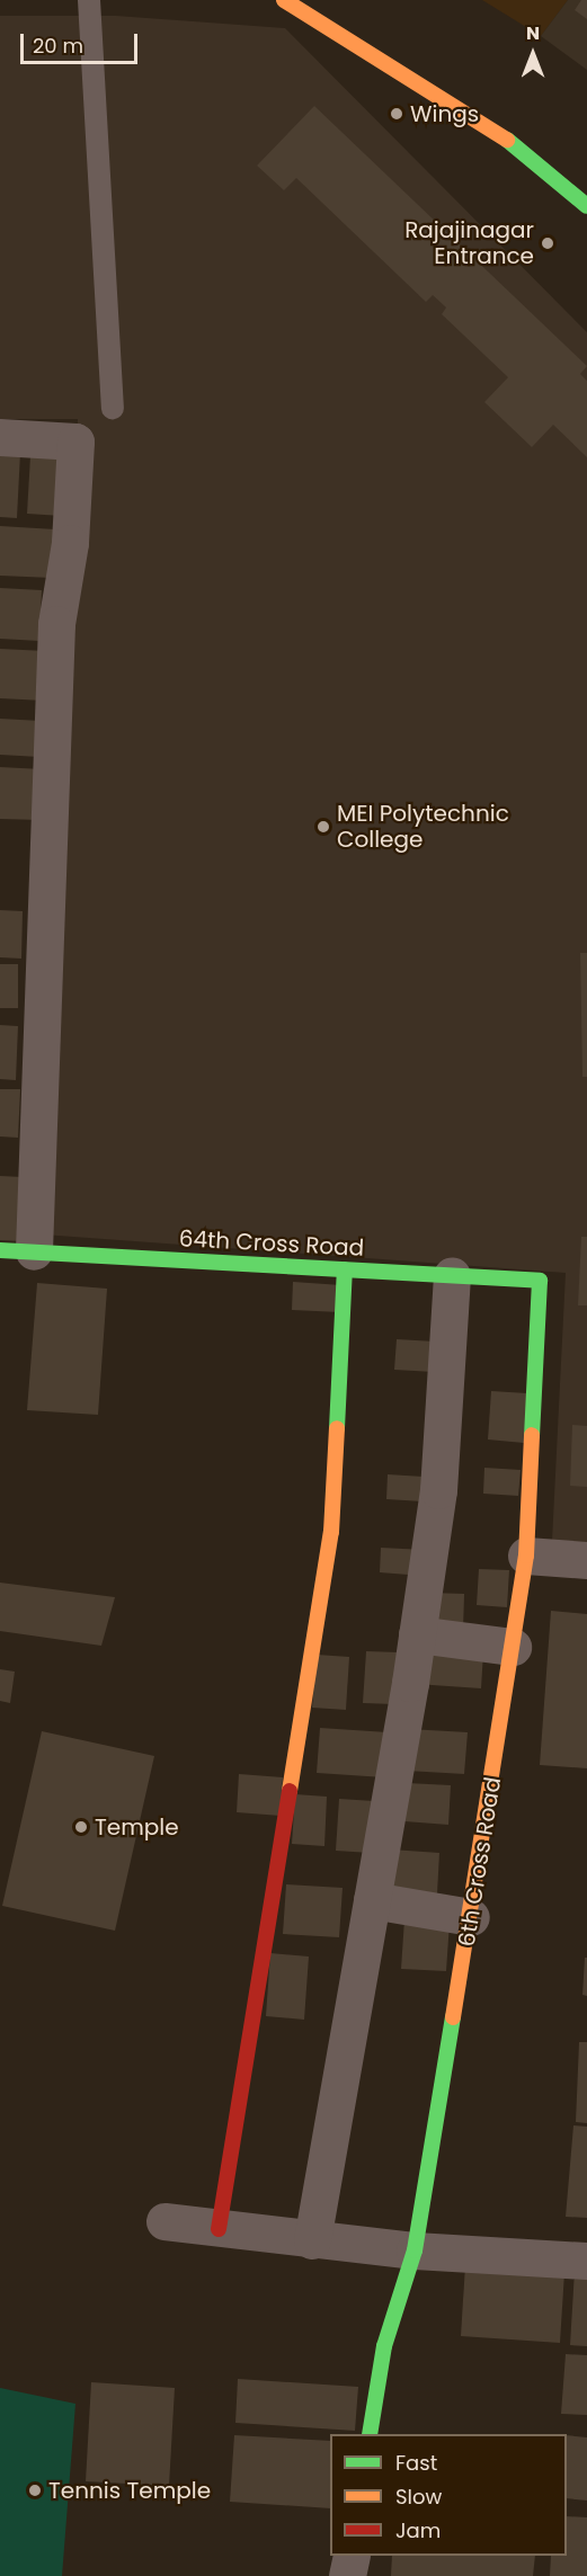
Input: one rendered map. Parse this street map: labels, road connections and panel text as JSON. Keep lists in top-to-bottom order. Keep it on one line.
{"streets":{"street":["64th Cross Road","6th Cross Road"]},"crossings":[["64th Cross Road","6th Cross Road"]],"places":["Wings","Rajajinagar Entrance","MEI Polytechnic College","Temple","Tennis Temple"],"legend":["Fast","Slow","Jam"],"scale_bar":"20 m","north":"top"}
